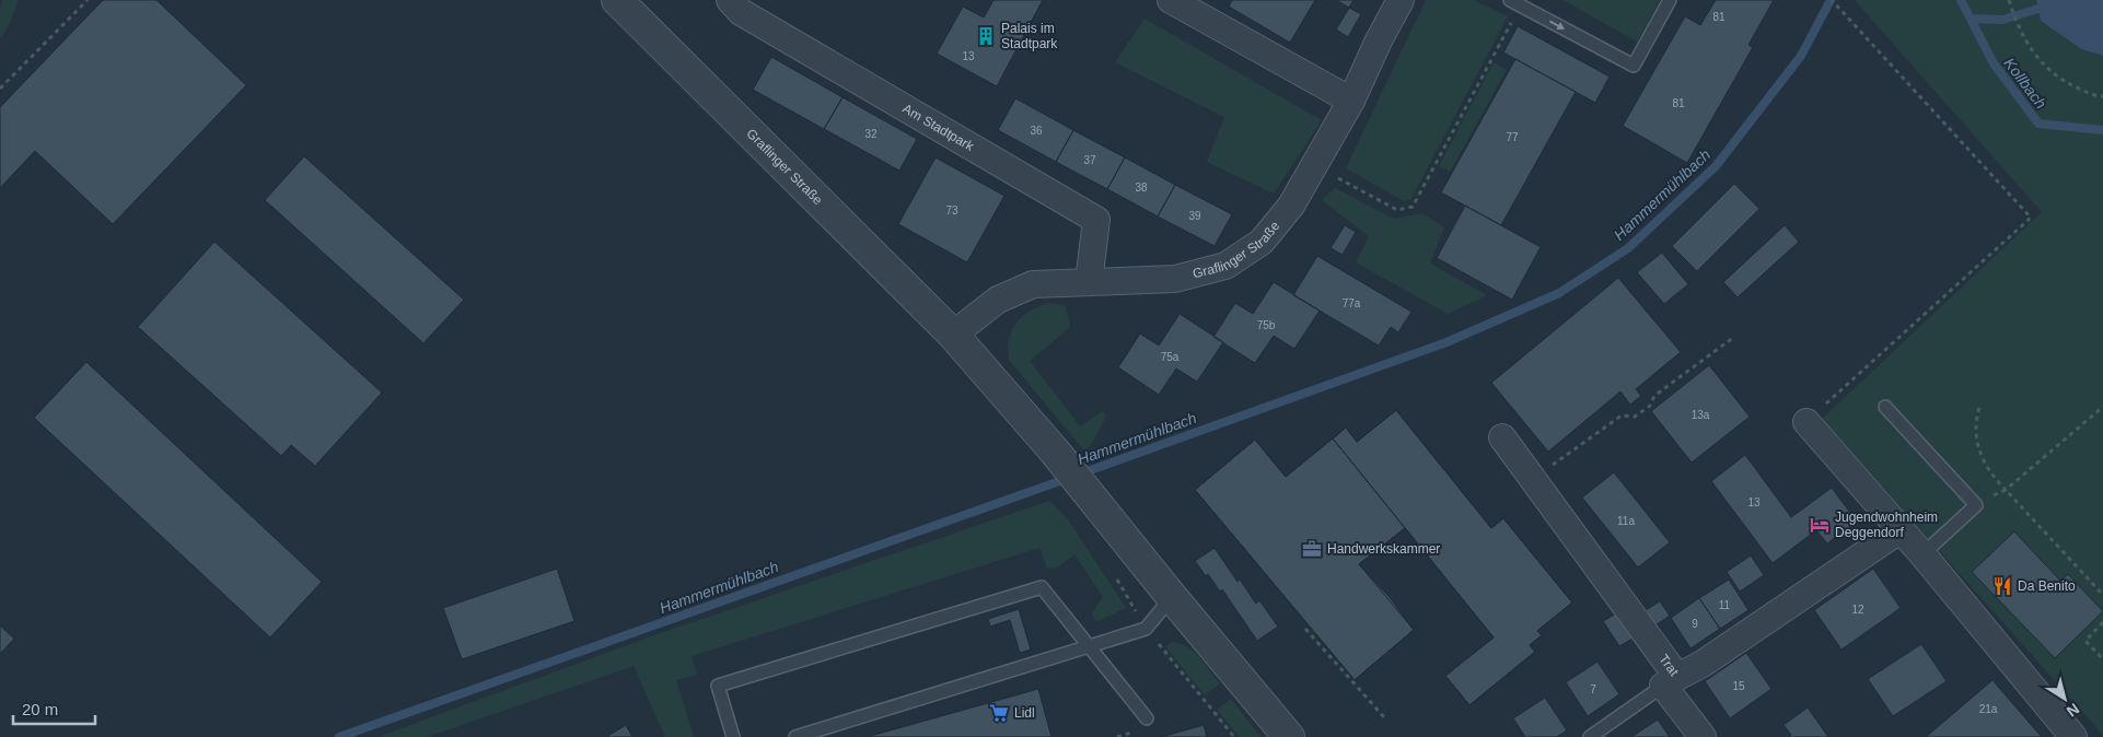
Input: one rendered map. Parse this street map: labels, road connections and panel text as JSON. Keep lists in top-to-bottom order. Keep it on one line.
{"streets":{"street":["Am Stadtpark","Graflinger Straße","Trat"]},"crossings":[["Am Stadtpark","Graflinger Straße"]],"water":["Kollbach","Hammermühlbach"],"places":{"building":["Palais im Stadtpark"],"hotel":["Jugendwohnheim Deggendorf"],"office":["Handwerkskammer"],"restaurant":["Da Benito"],"supermarket":["Lidl"]},"house_numbers":["81","13","81","36","32","77","37","38","73","39","77a","75b","75a","13a","13","11a","11","12","9","15","7","21a"],"scale_bar":"20 m","north":"bottom right"}
